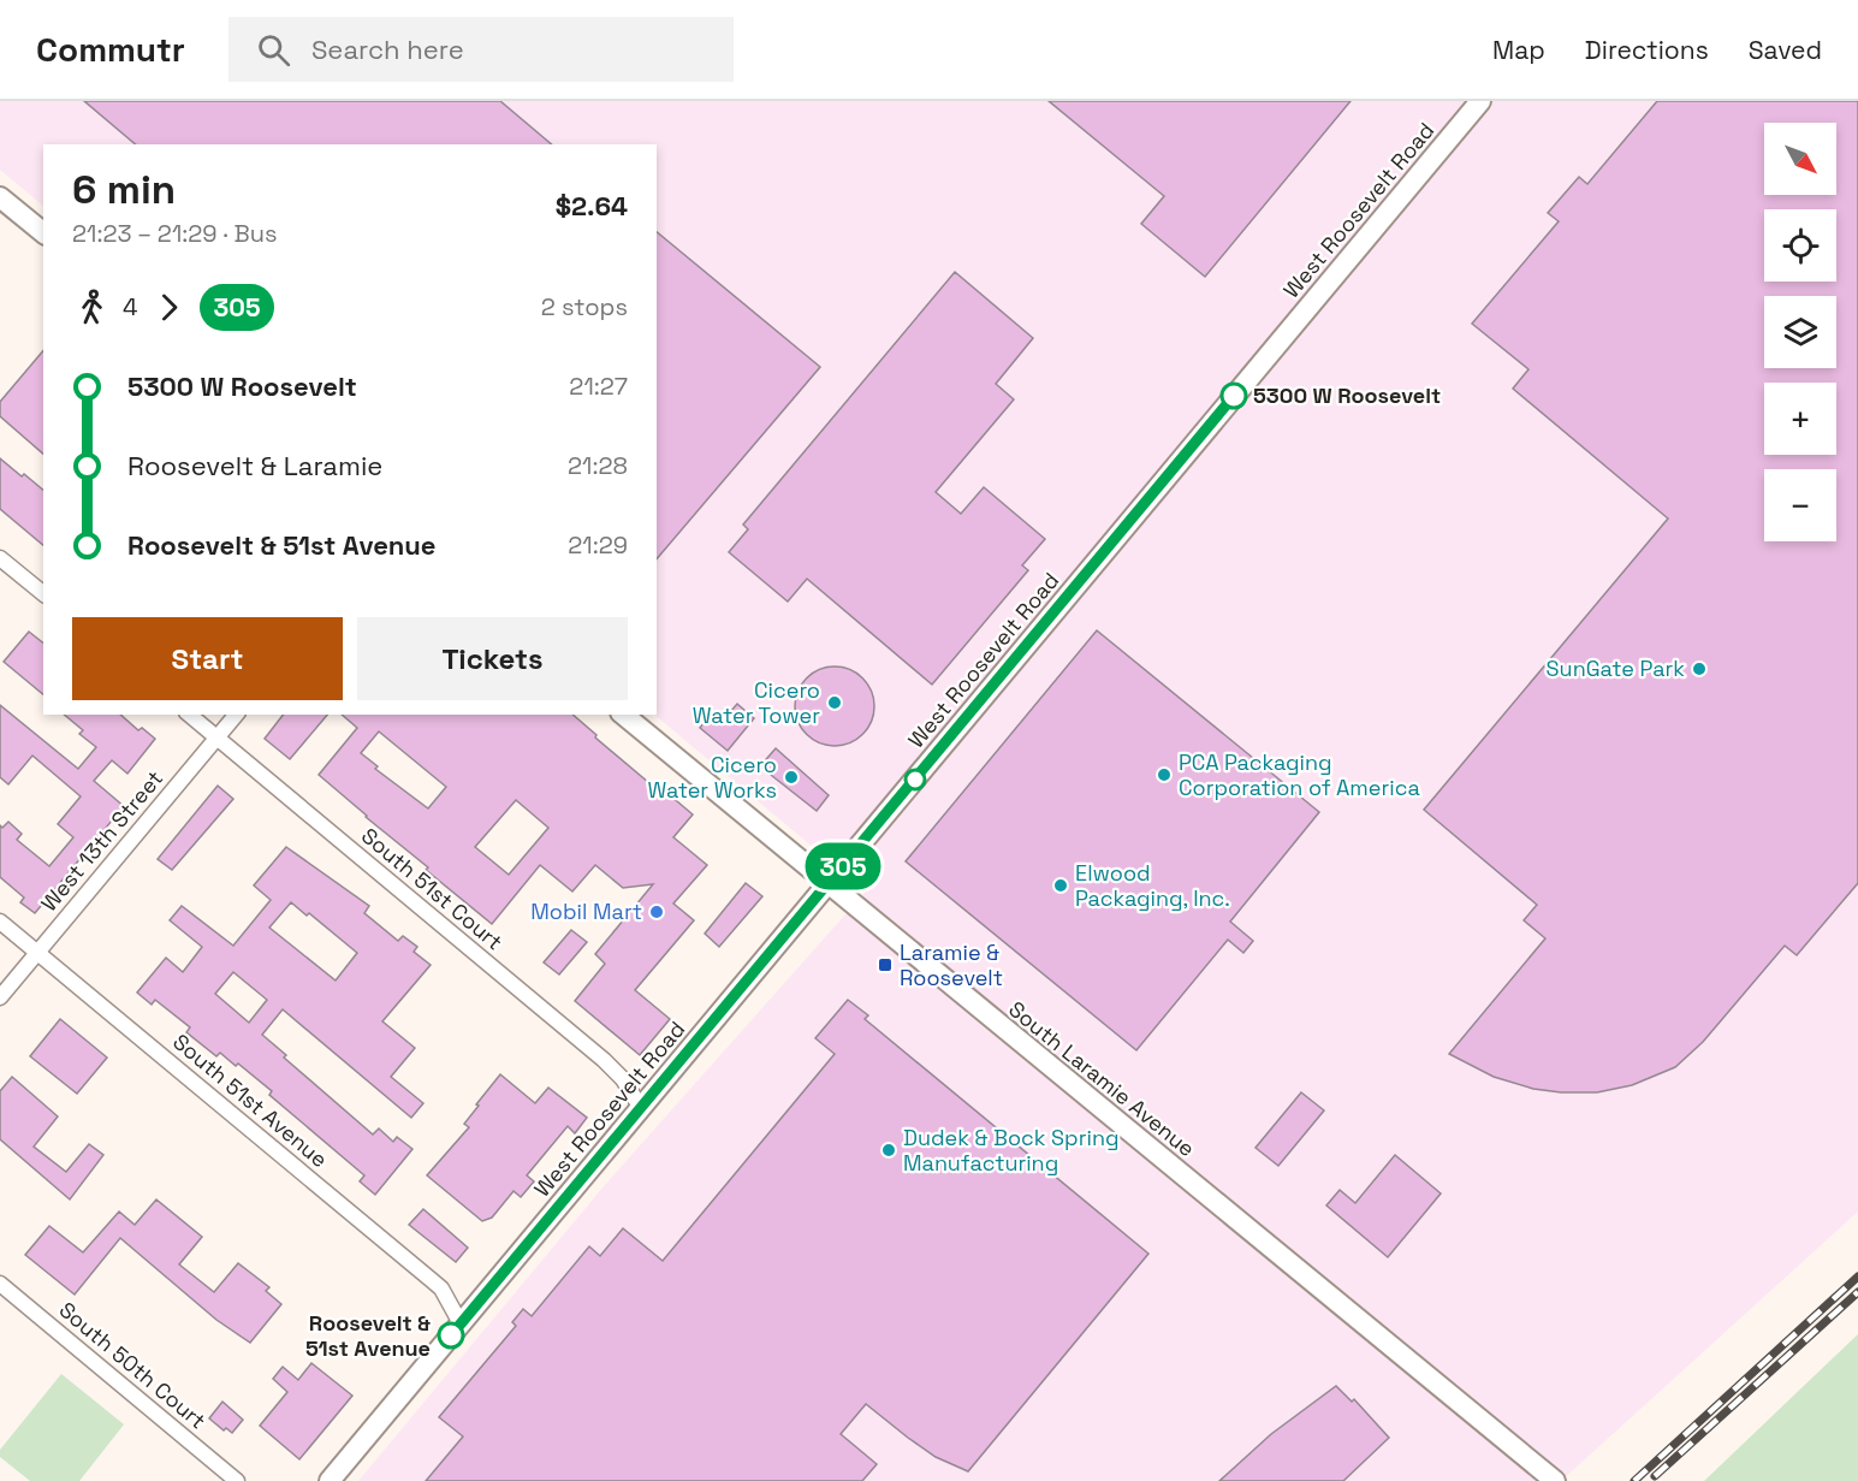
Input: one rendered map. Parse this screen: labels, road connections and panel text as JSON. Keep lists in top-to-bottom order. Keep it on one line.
{"streets":{"main road":["West Roosevelt Road","South Laramie Avenue"],"street":["West 13th Street","South 51st Court","South 51st Avenue","South 50th Court"]},"crossings":[["West Roosevelt Road","South 51st Court"],["West Roosevelt Road","South Laramie Avenue"],["West Roosevelt Road","South 51st Avenue"],["West 13th Street","South 51st Court"],["West 13th Street","South 51st Avenue"]],"places":{"other":["5300 W Roosevelt","SunGate Park","Cicero Water Tower","PCA Packaging Corporation of America","Cicero Water Works","Elwood Packaging, Inc.","Mobil Mart","Dudek & Bock Spring Manufacturing","Roosevelt & 51st Avenue"],"transit":["Laramie & Roosevelt"]},"lines":["bus line 305"],"north":"bottom right","page":{"header":"Commutr","search":"Search here","nav":["Map","Directions","Saved"],"on_map":"305","map_buttons":["+","−"],"heading":["6 min","21:23 – 21:29 · Bus","$2.64"],"legs":["4","305","2 stops"],"list":[{"name":"5300 W Roosevelt","value":"21:27"},{"name":"Roosevelt & Laramie","value":"21:28"},{"name":"Roosevelt & 51st Avenue","value":"21:29"}],"buttons":["Start","Tickets"]}}
